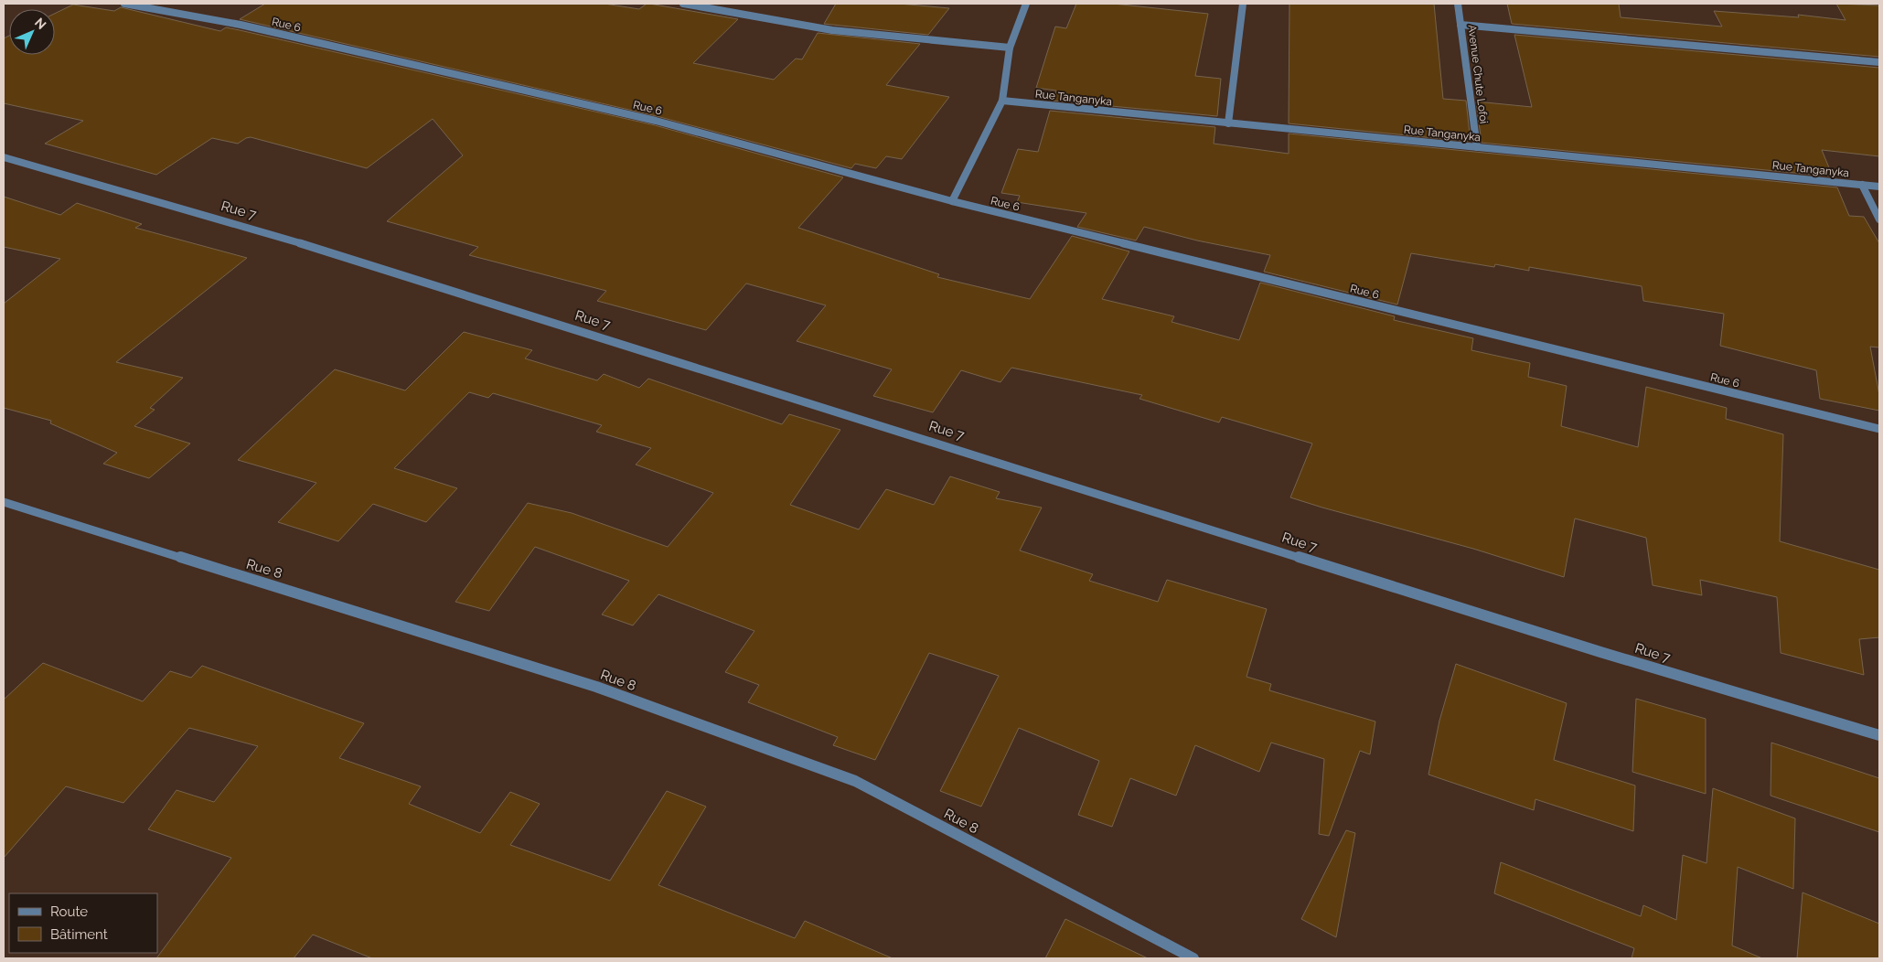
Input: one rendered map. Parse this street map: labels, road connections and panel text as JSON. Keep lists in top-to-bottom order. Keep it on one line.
{"streets":{"street":["Rue 6","Avenue Chute Lofoi","Rue Tanganyka","Rue 7","Rue 8"]},"crossings":[["Avenue Chute Lofoi","Rue Tanganyka"]],"legend":["Route","Bâtiment"],"north":"top right"}
